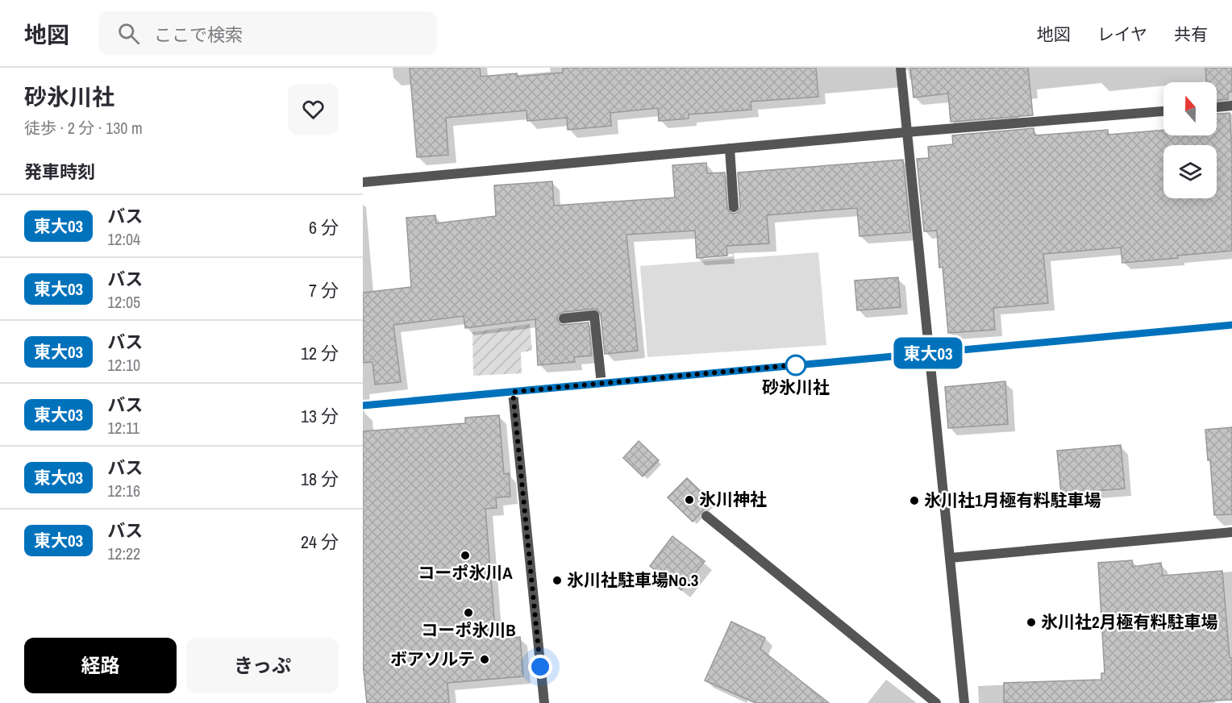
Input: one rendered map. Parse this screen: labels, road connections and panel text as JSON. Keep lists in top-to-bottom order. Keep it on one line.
{"places":["砂氷川社","氷川神社","氷川社1月極有料駐車場","コーポ氷川A","氷川社駐車場No.3","コーポ氷川B","氷川社2月極有料駐車場","ボアソルテ"],"lines":["bus line 東大03"],"north":"top","page":{"header":"地図","search":"ここで検索","nav":["地図","レイヤ","共有"],"heading":[["砂氷川社","徒歩 · 2 分 · 130 m"],"発車時刻"],"on_map":"東大03","list":[{"mark":"東大03","name":"バス","note":"12:04","value":"6 分"},{"mark":"東大03","name":"バス","note":"12:05","value":"7 分"},{"mark":"東大03","name":"バス","note":"12:10","value":"12 分"},{"mark":"東大03","name":"バス","note":"12:11","value":"13 分"},{"mark":"東大03","name":"バス","note":"12:16","value":"18 分"},{"mark":"東大03","name":"バス","note":"12:22","value":"24 分"}],"buttons":["経路","きっぷ"]}}
